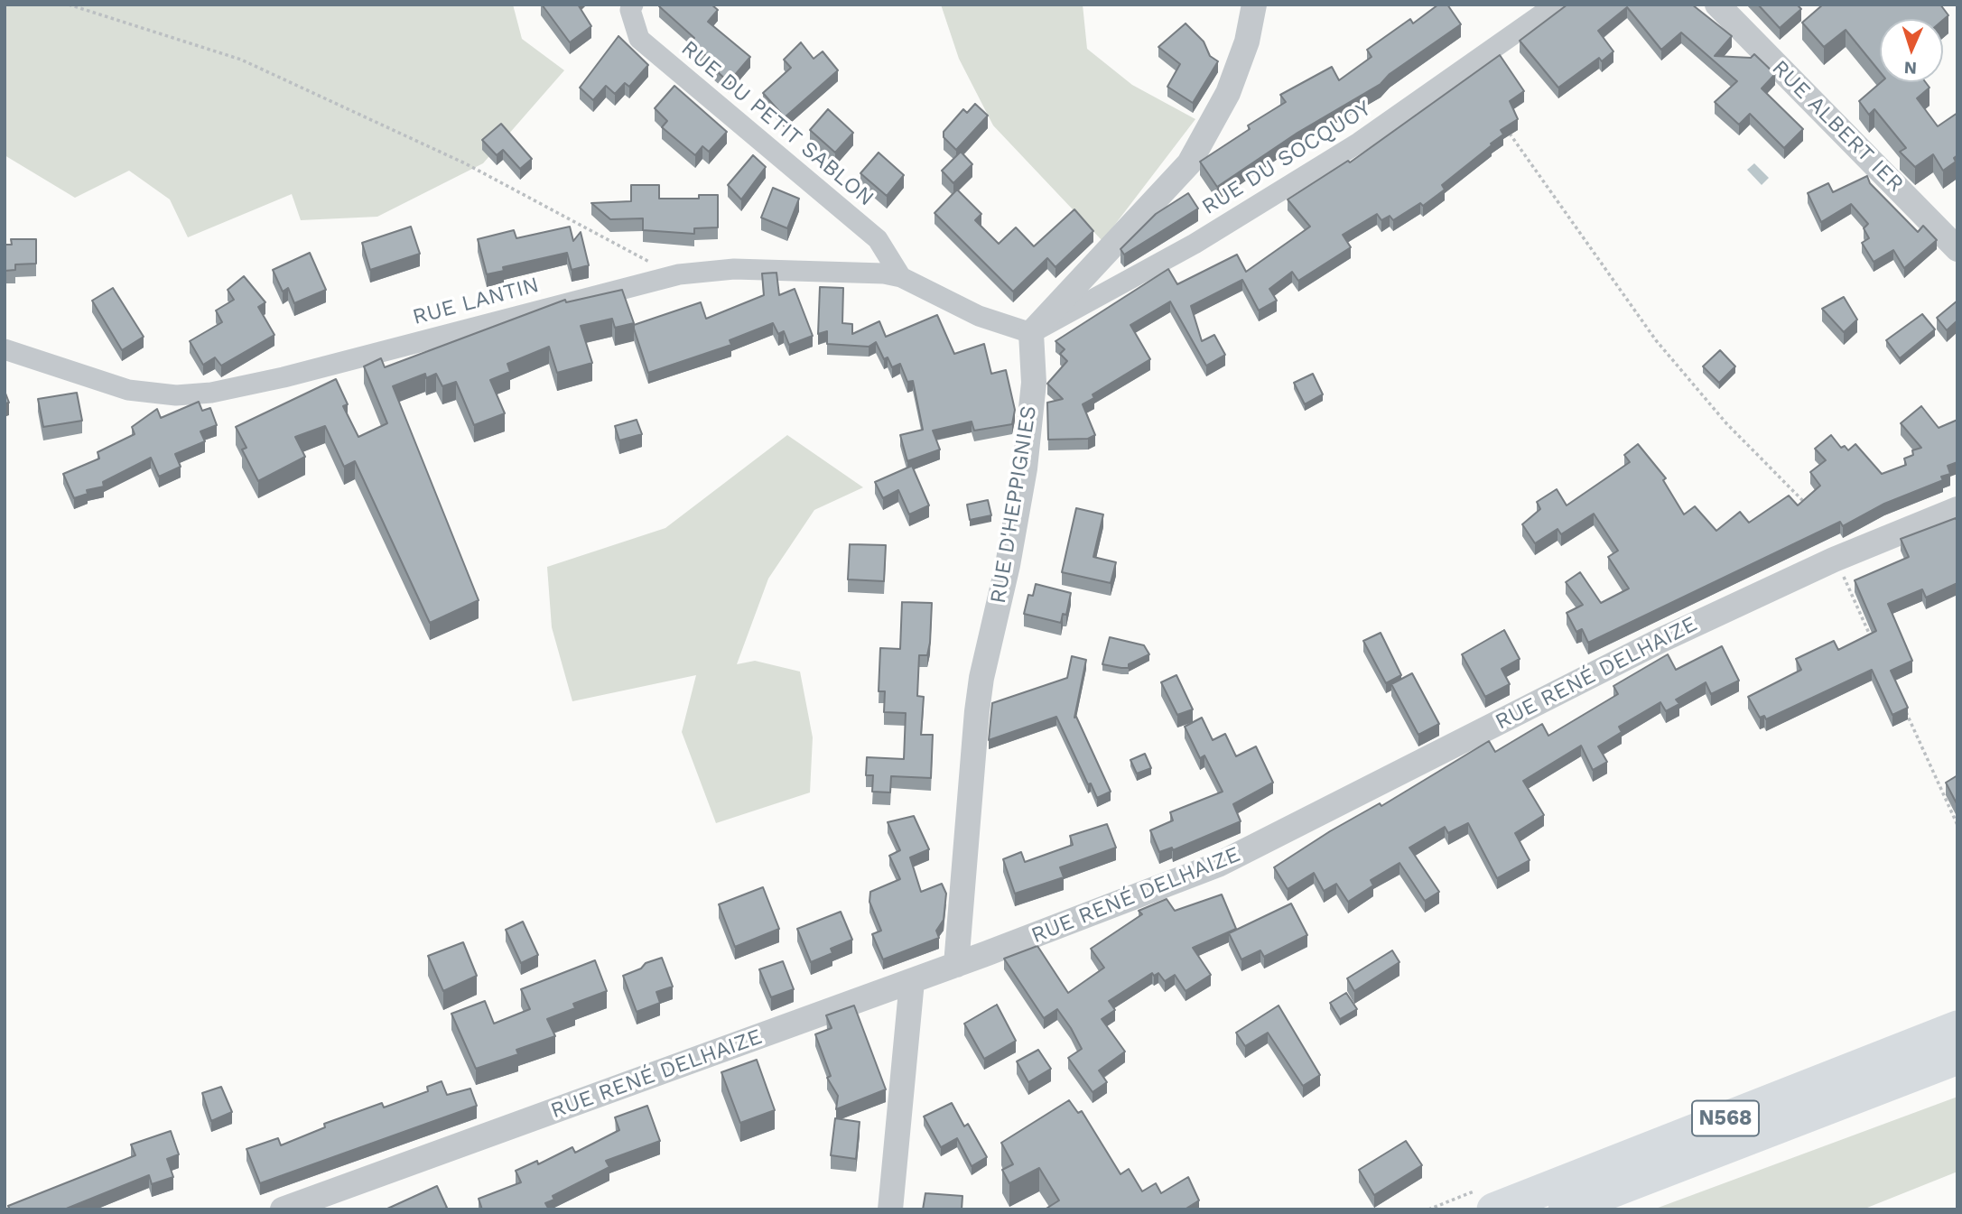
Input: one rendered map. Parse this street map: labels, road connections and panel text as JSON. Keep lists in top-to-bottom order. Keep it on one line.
{"streets":{"highway":["N568"],"street":["RUE DU PETIT SABLON","RUE ALBERT IER","RUE DU SOCQUOY","RUE LANTIN","RUE D'HEPPIGNIES","RUE RENÉ DELHAIZE"]},"crossings":[["RUE DU PETIT SABLON","RUE LANTIN"],["RUE DU SOCQUOY","RUE LANTIN"],["RUE DU SOCQUOY","RUE D'HEPPIGNIES"],["RUE LANTIN","RUE D'HEPPIGNIES"],["RUE D'HEPPIGNIES","RUE RENÉ DELHAIZE"]],"north":"bottom"}
